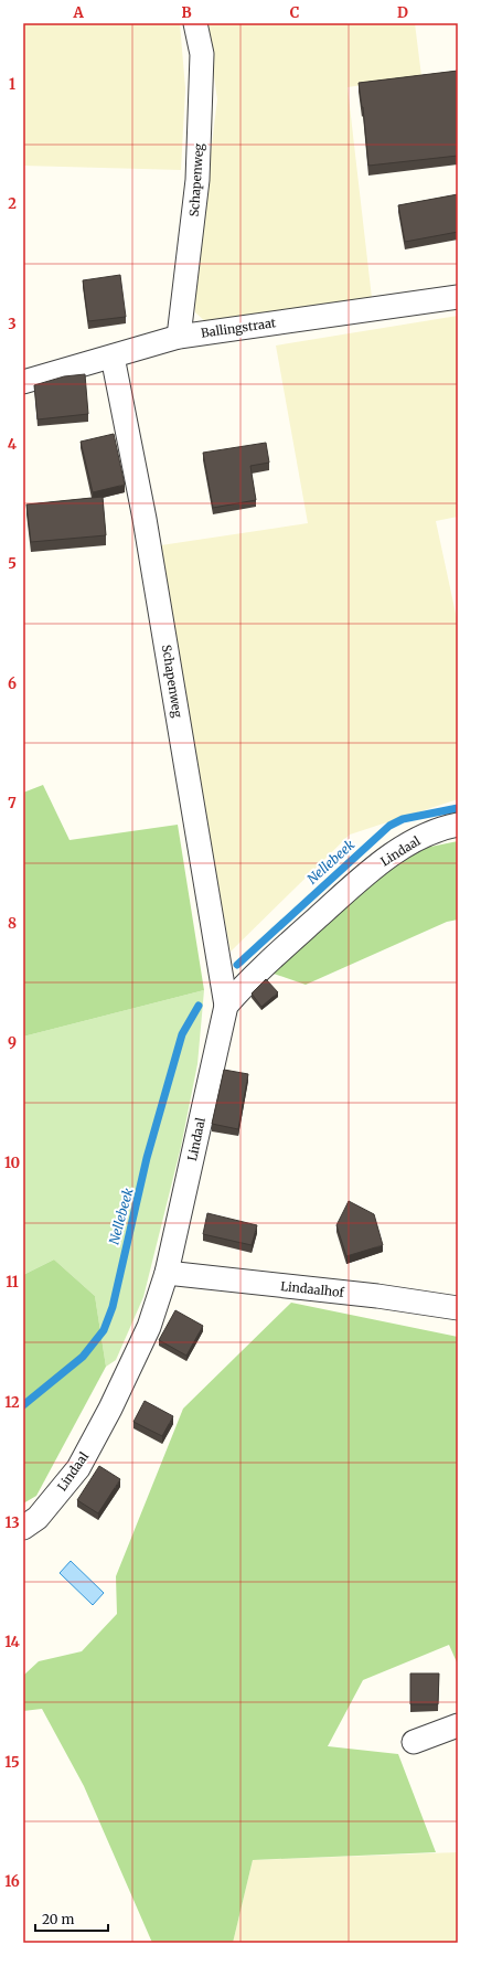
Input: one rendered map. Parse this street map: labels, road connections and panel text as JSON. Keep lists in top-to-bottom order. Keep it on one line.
{"streets":{"street":["Schapenweg","Ballingstraat","Lindaal","Lindaalhof"]},"crossings":[["Schapenweg","Ballingstraat"],["Schapenweg","Lindaal"],["Lindaal","Lindaalhof"]],"water":["Nellebeek"],"scale_bar":"20 m","grid":{"columns":["A","B","C","D"],"rows":["1","2","3","4","5","6","7","8","9","10","11","12","13","14","15","16"]}}
